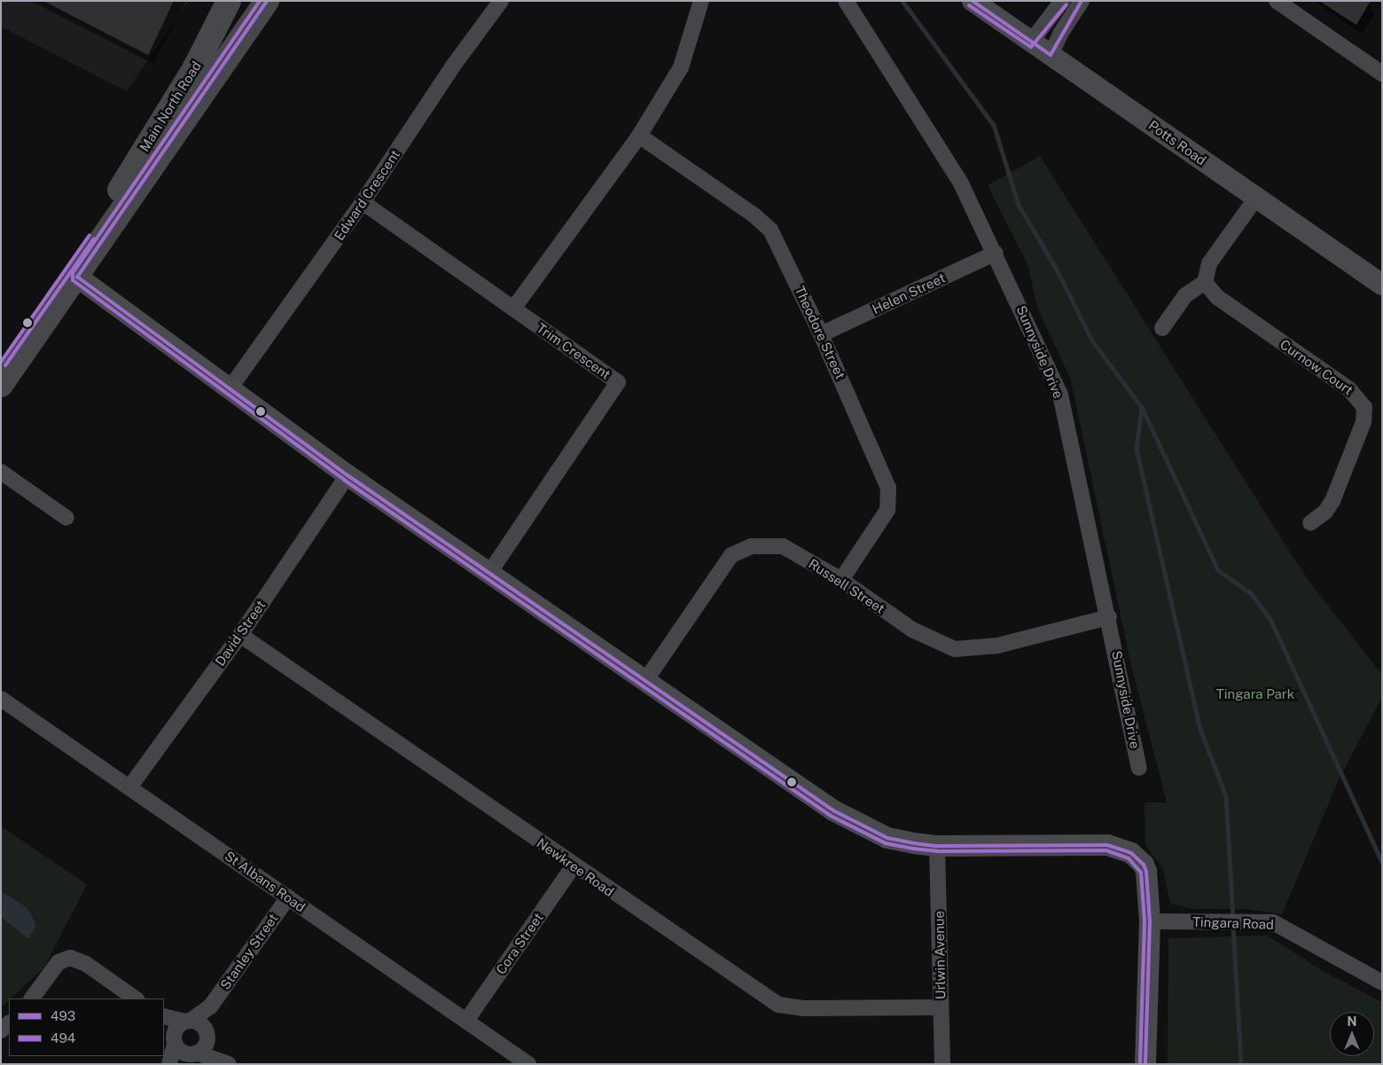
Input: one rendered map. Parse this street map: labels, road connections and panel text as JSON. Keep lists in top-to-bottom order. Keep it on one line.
{"streets":{"main road":["Main North Road"],"street":["Potts Road","Edward Crescent","Helen Street","Theodore Street","Trim Crescent","Sunnyside Drive","Curnow Court","Russell Street","David Street","Newkree Road","St Albans Road","Tingara Road","Cora Street","Stanley Street","Urlwin Avenue"]},"crossings":[["Edward Crescent","Trim Crescent"],["Helen Street","Theodore Street"],["Helen Street","Sunnyside Drive"],["Theodore Street","Russell Street"],["Sunnyside Drive","Russell Street"],["David Street","Newkree Road"],["David Street","St Albans Road"],["Newkree Road","Cora Street"],["Newkree Road","Urlwin Avenue"],["St Albans Road","Cora Street"],["St Albans Road","Stanley Street"]],"parks":["Tingara Park"],"lines":["transit line 493","transit line 494"],"legend":["493","494"],"north":"top"}
